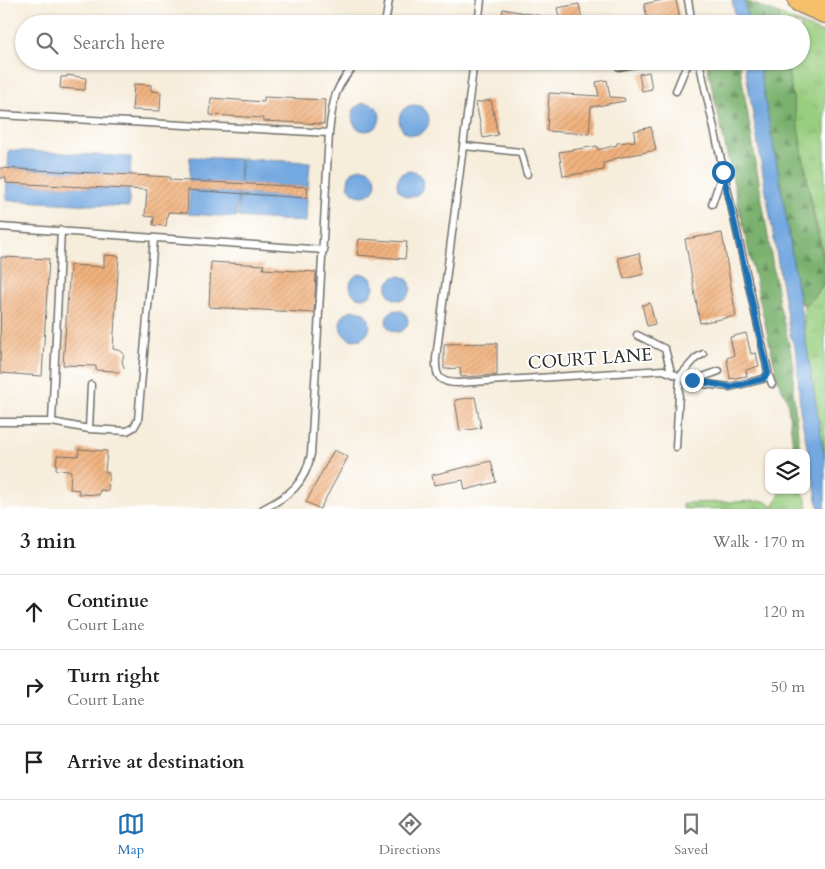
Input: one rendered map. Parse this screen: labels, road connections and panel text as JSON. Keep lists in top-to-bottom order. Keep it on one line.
{"streets":{"lane":["COURT LANE"]},"page":{"search":"Search here","heading":["3 min","Walk · 170 m"],"list":[["Continue","Court Lane","120 m"],["Turn right","Court Lane","50 m"],"Arrive at destination"],"nav":["Map","Directions","Saved"]}}
